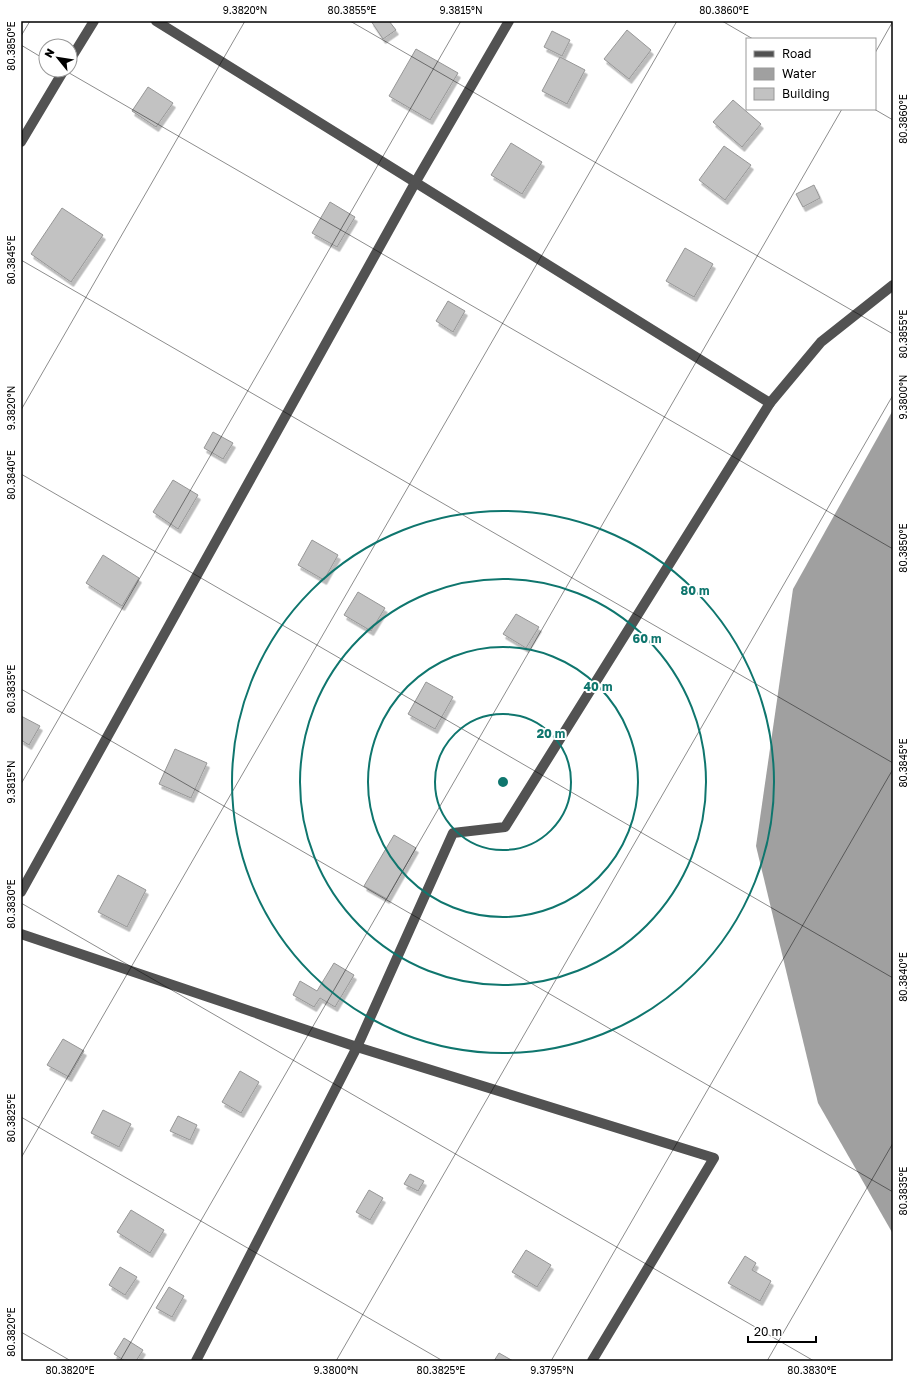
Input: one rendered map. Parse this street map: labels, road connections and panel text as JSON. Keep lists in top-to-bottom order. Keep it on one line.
{"legend":["Road","Water","Building"],"scale_bar":"20 m","north":"top left","coordinates":["9.3820°N","80.3855°E","9.3815°N","80.3860°E","80.3850°E","80.3845°E","9.3800°N","80.3840°E","80.3835°E","80.3830°E","80.3825°E","80.3820°E","9.3795°N"],"rings":["80 m","60 m","40 m","20 m"]}
